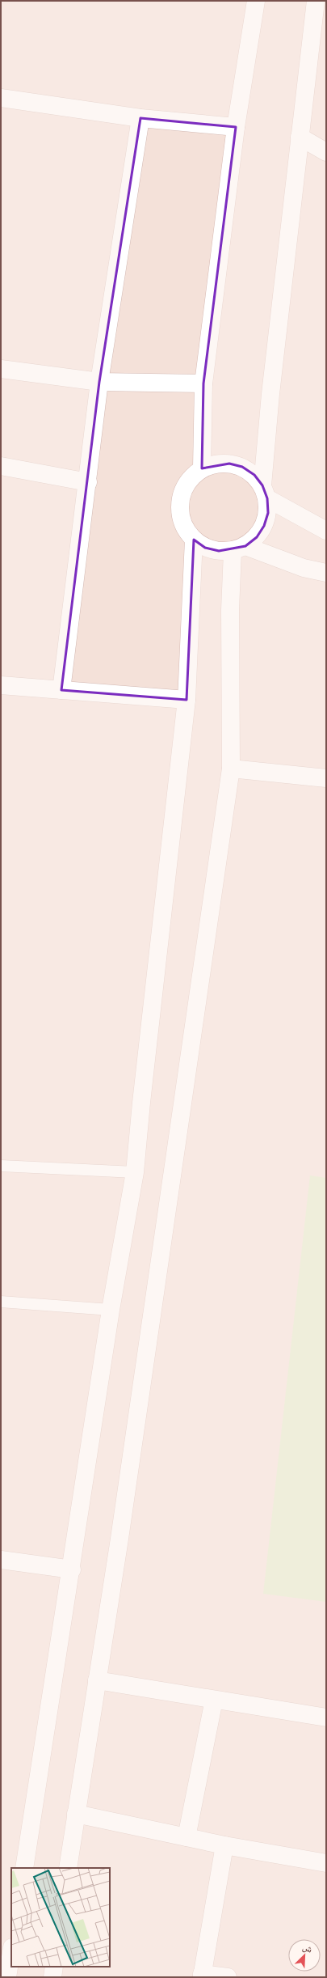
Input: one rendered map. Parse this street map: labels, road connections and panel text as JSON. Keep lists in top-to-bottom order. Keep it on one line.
{"north":"top right"}
